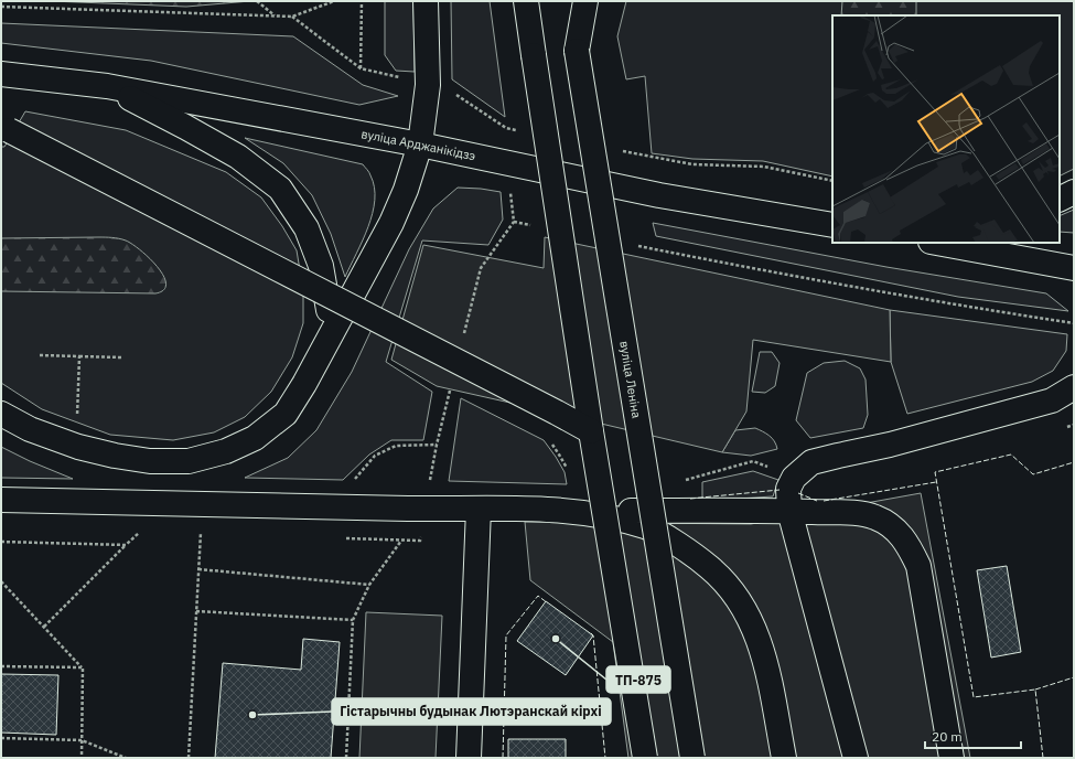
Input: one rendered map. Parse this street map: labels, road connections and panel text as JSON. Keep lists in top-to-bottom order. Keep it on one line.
{"streets":{"main road":["вуліца Арджанікідзэ","вуліца Леніна"]},"places":["ТП-875","Гістарычны будынак Лютэранскай кірхі"],"scale_bar":"20 m"}
